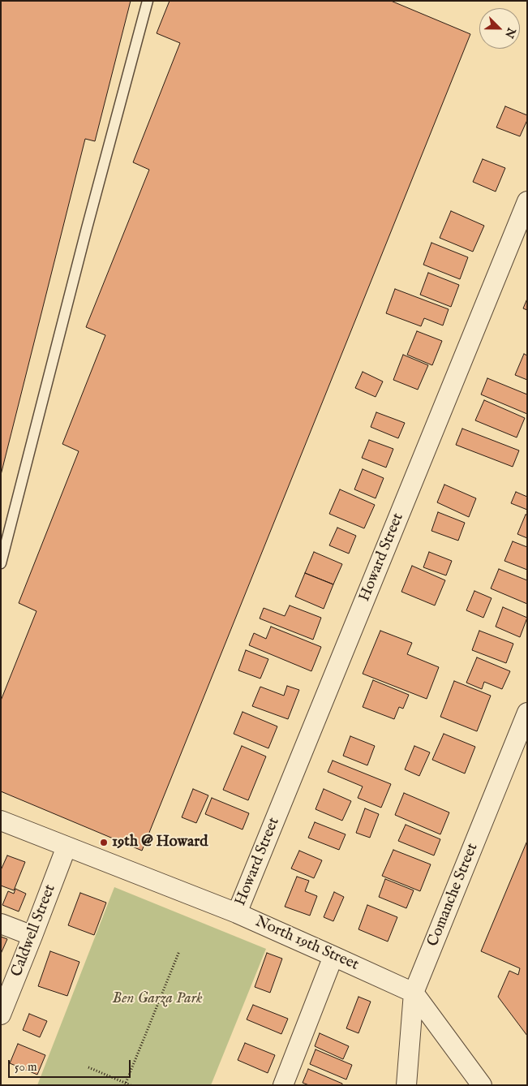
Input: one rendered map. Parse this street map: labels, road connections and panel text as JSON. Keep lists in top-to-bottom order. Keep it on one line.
{"streets":{"street":["Howard Street","Comanche Street","Caldwell Street","North 19th Street"]},"crossings":[["Howard Street","North 19th Street"],["Comanche Street","North 19th Street"],["Caldwell Street","North 19th Street"]],"parks":["Ben Garza Park"],"places":["19th @ Howard"],"scale_bar":"50 m","north":"bottom right"}
